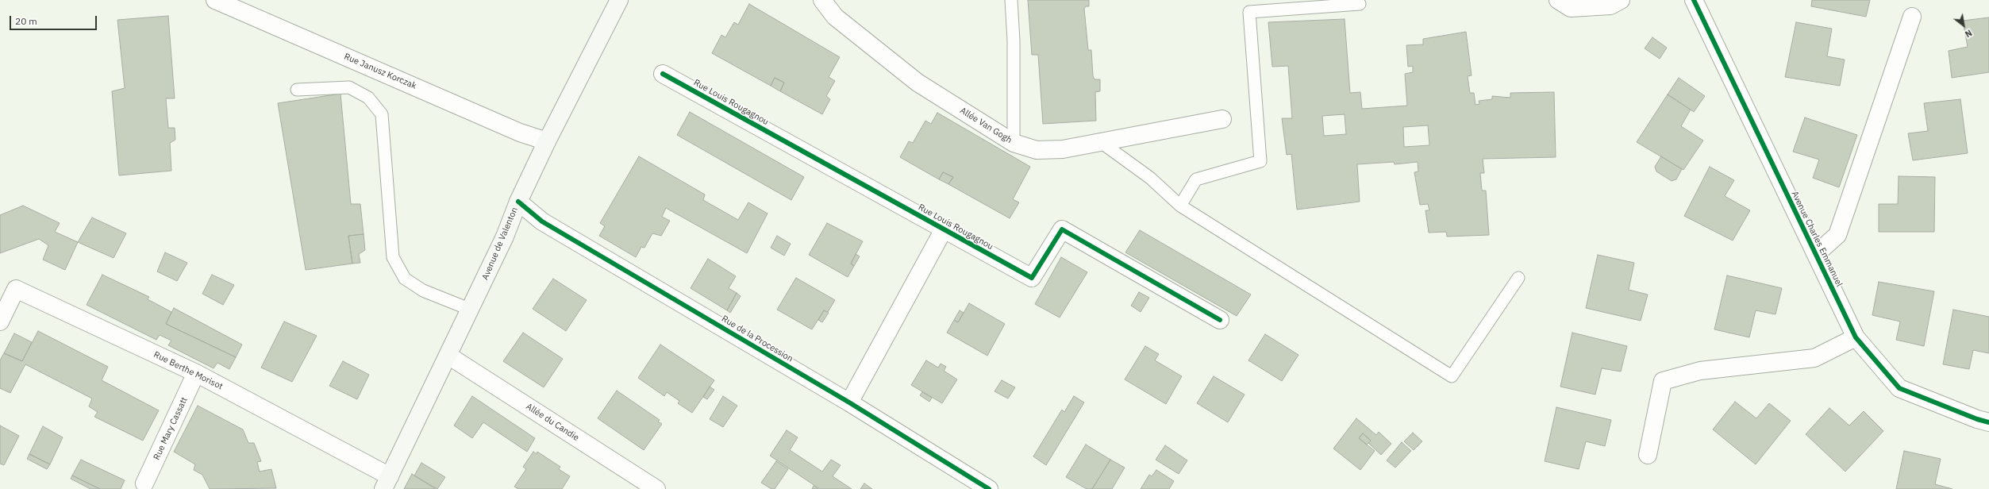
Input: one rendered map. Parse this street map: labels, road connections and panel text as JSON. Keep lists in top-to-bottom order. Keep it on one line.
{"streets":{"main road":["Avenue de Valenton"],"street":["Rue Janusz Korczak","Rue Louis Rougagnou","Allée Van Gogh","Avenue Charles Emmanuel","Rue de la Procession","Rue Berthe Morisot","Allée du Candie","Rue Mary Cassatt"]},"crossings":[["Rue Janusz Korczak","Avenue de Valenton"],["Rue Louis Rougagnou","Rue de la Procession"],["Avenue de Valenton","Rue de la Procession"],["Avenue de Valenton","Rue Berthe Morisot"],["Avenue de Valenton","Allée du Candie"],["Rue Berthe Morisot","Rue Mary Cassatt"]],"scale_bar":"20 m","north":"bottom right"}
